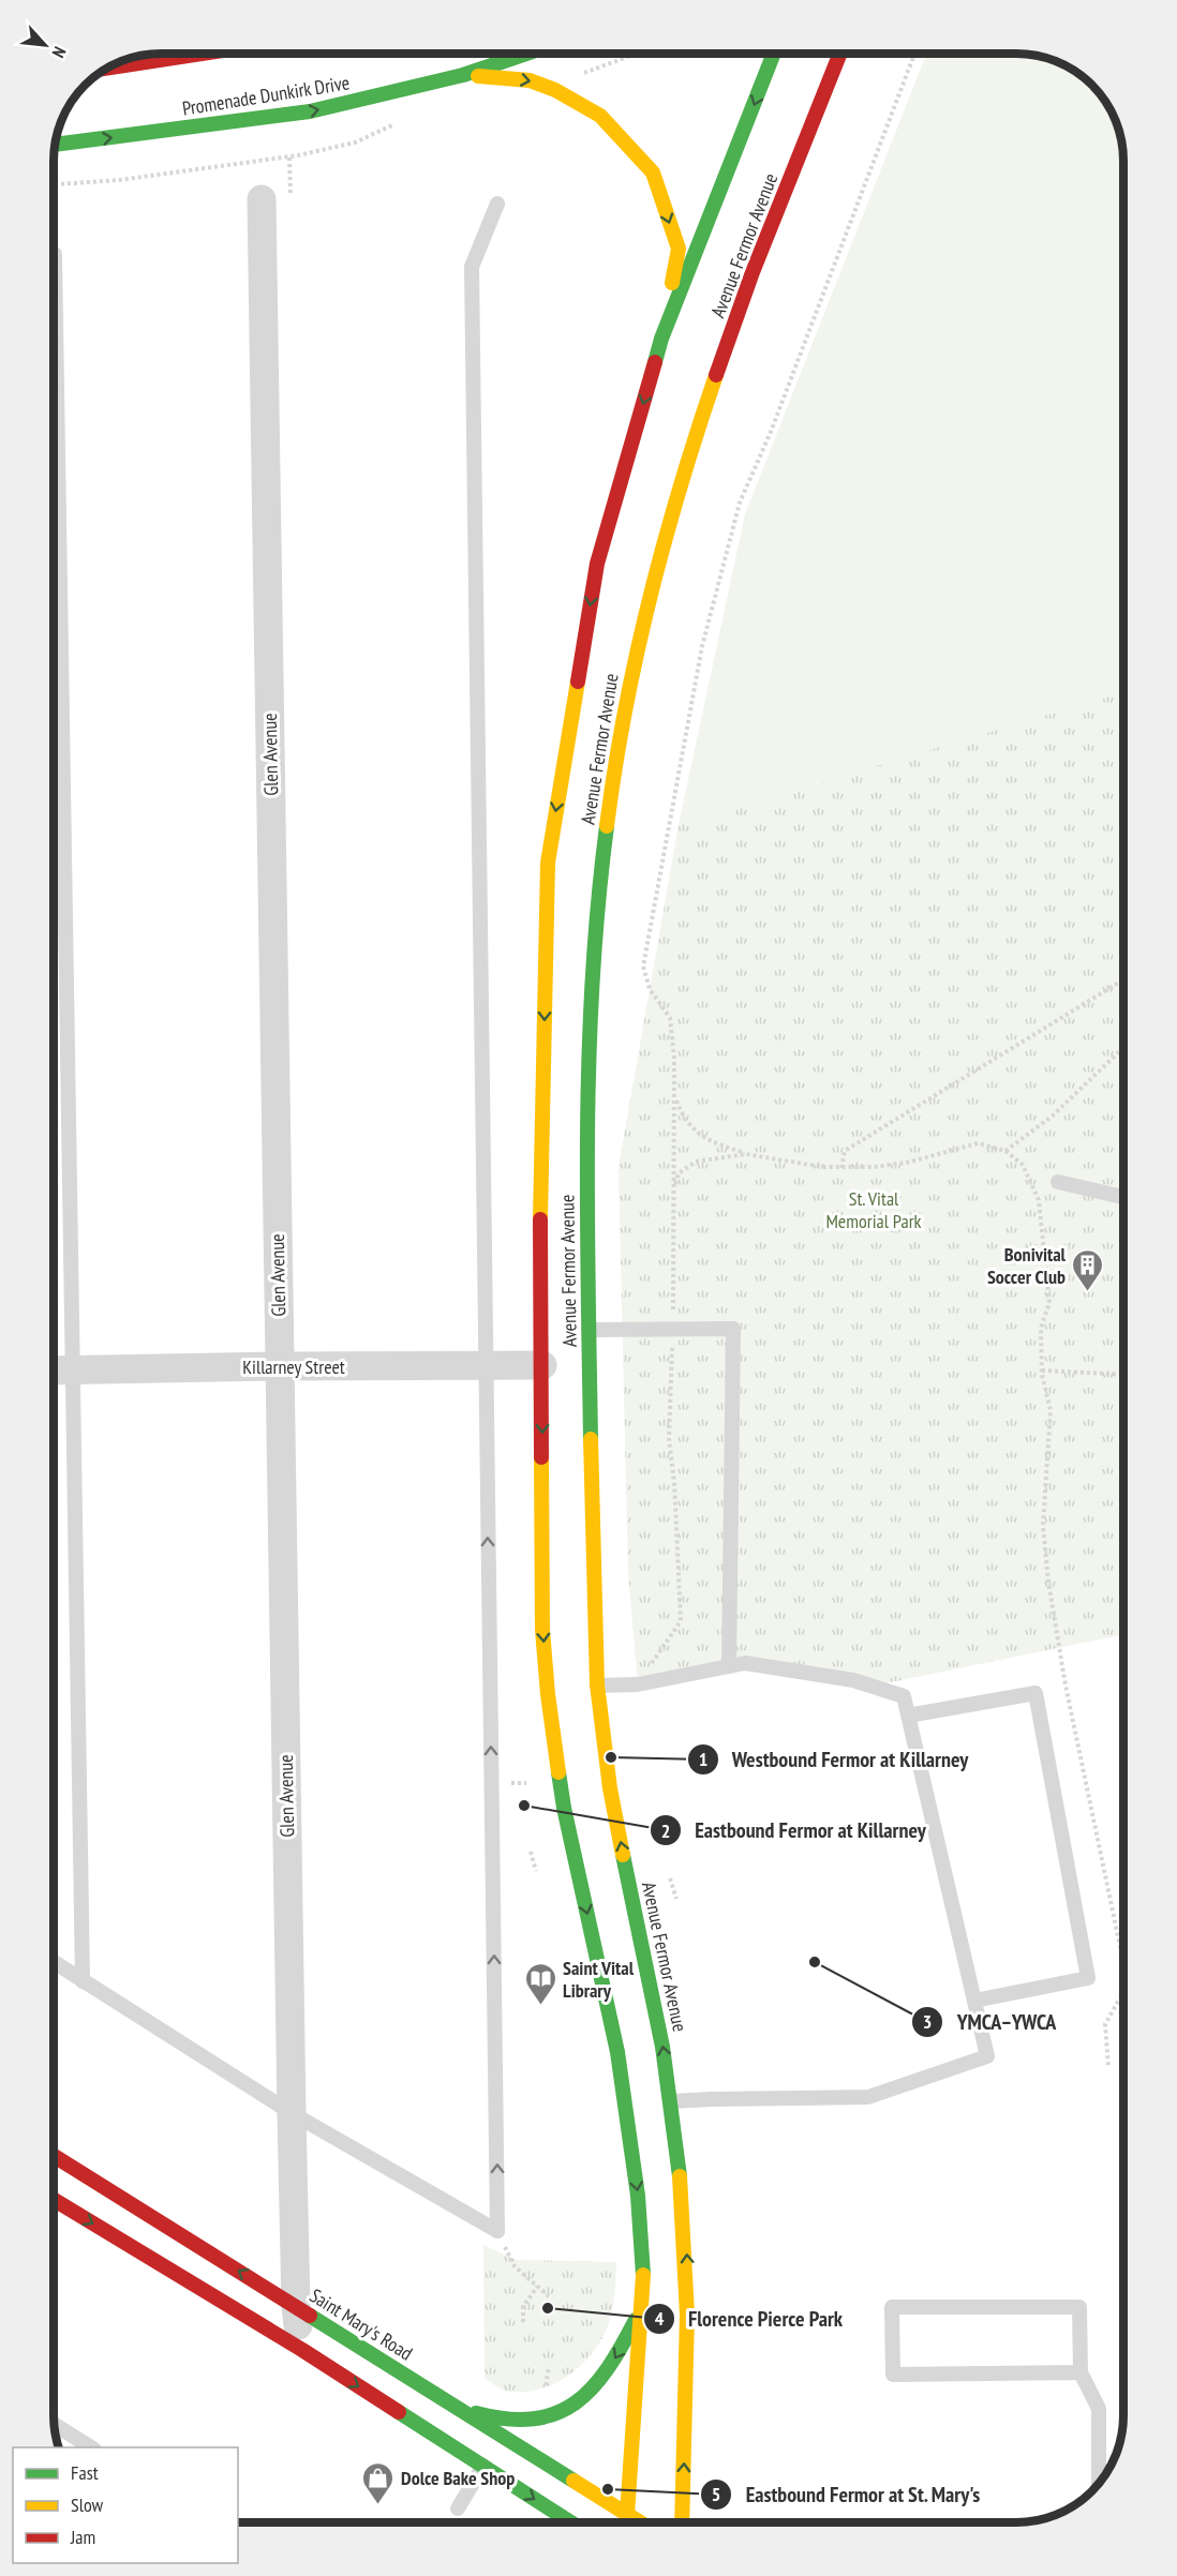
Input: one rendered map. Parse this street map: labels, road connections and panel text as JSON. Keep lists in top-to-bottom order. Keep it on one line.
{"streets":{"main road":["Promenade Dunkirk Drive","Avenue Fermor Avenue","Saint Mary's Road"],"street":["Glen Avenue","Killarney Street"]},"crossings":[["Avenue Fermor Avenue","Killarney Street"],["Avenue Fermor Avenue","Saint Mary's Road"],["Glen Avenue","Killarney Street"],["Glen Avenue","Saint Mary's Road"]],"one_way":["Promenade Dunkirk Drive"],"parks":["St. Vital Memorial Park"],"places":{"building":["Bonivital Soccer Club"],"other":["Westbound Fermor at Killarney","Eastbound Fermor at Killarney","YMCA–YWCA","Florence Pierce Park","Eastbound Fermor at St. Mary's"],"library":["Saint Vital Library"],"shop":["Dolce Bake Shop"]},"legend":["Fast","Slow","Jam"],"north":"bottom right"}
